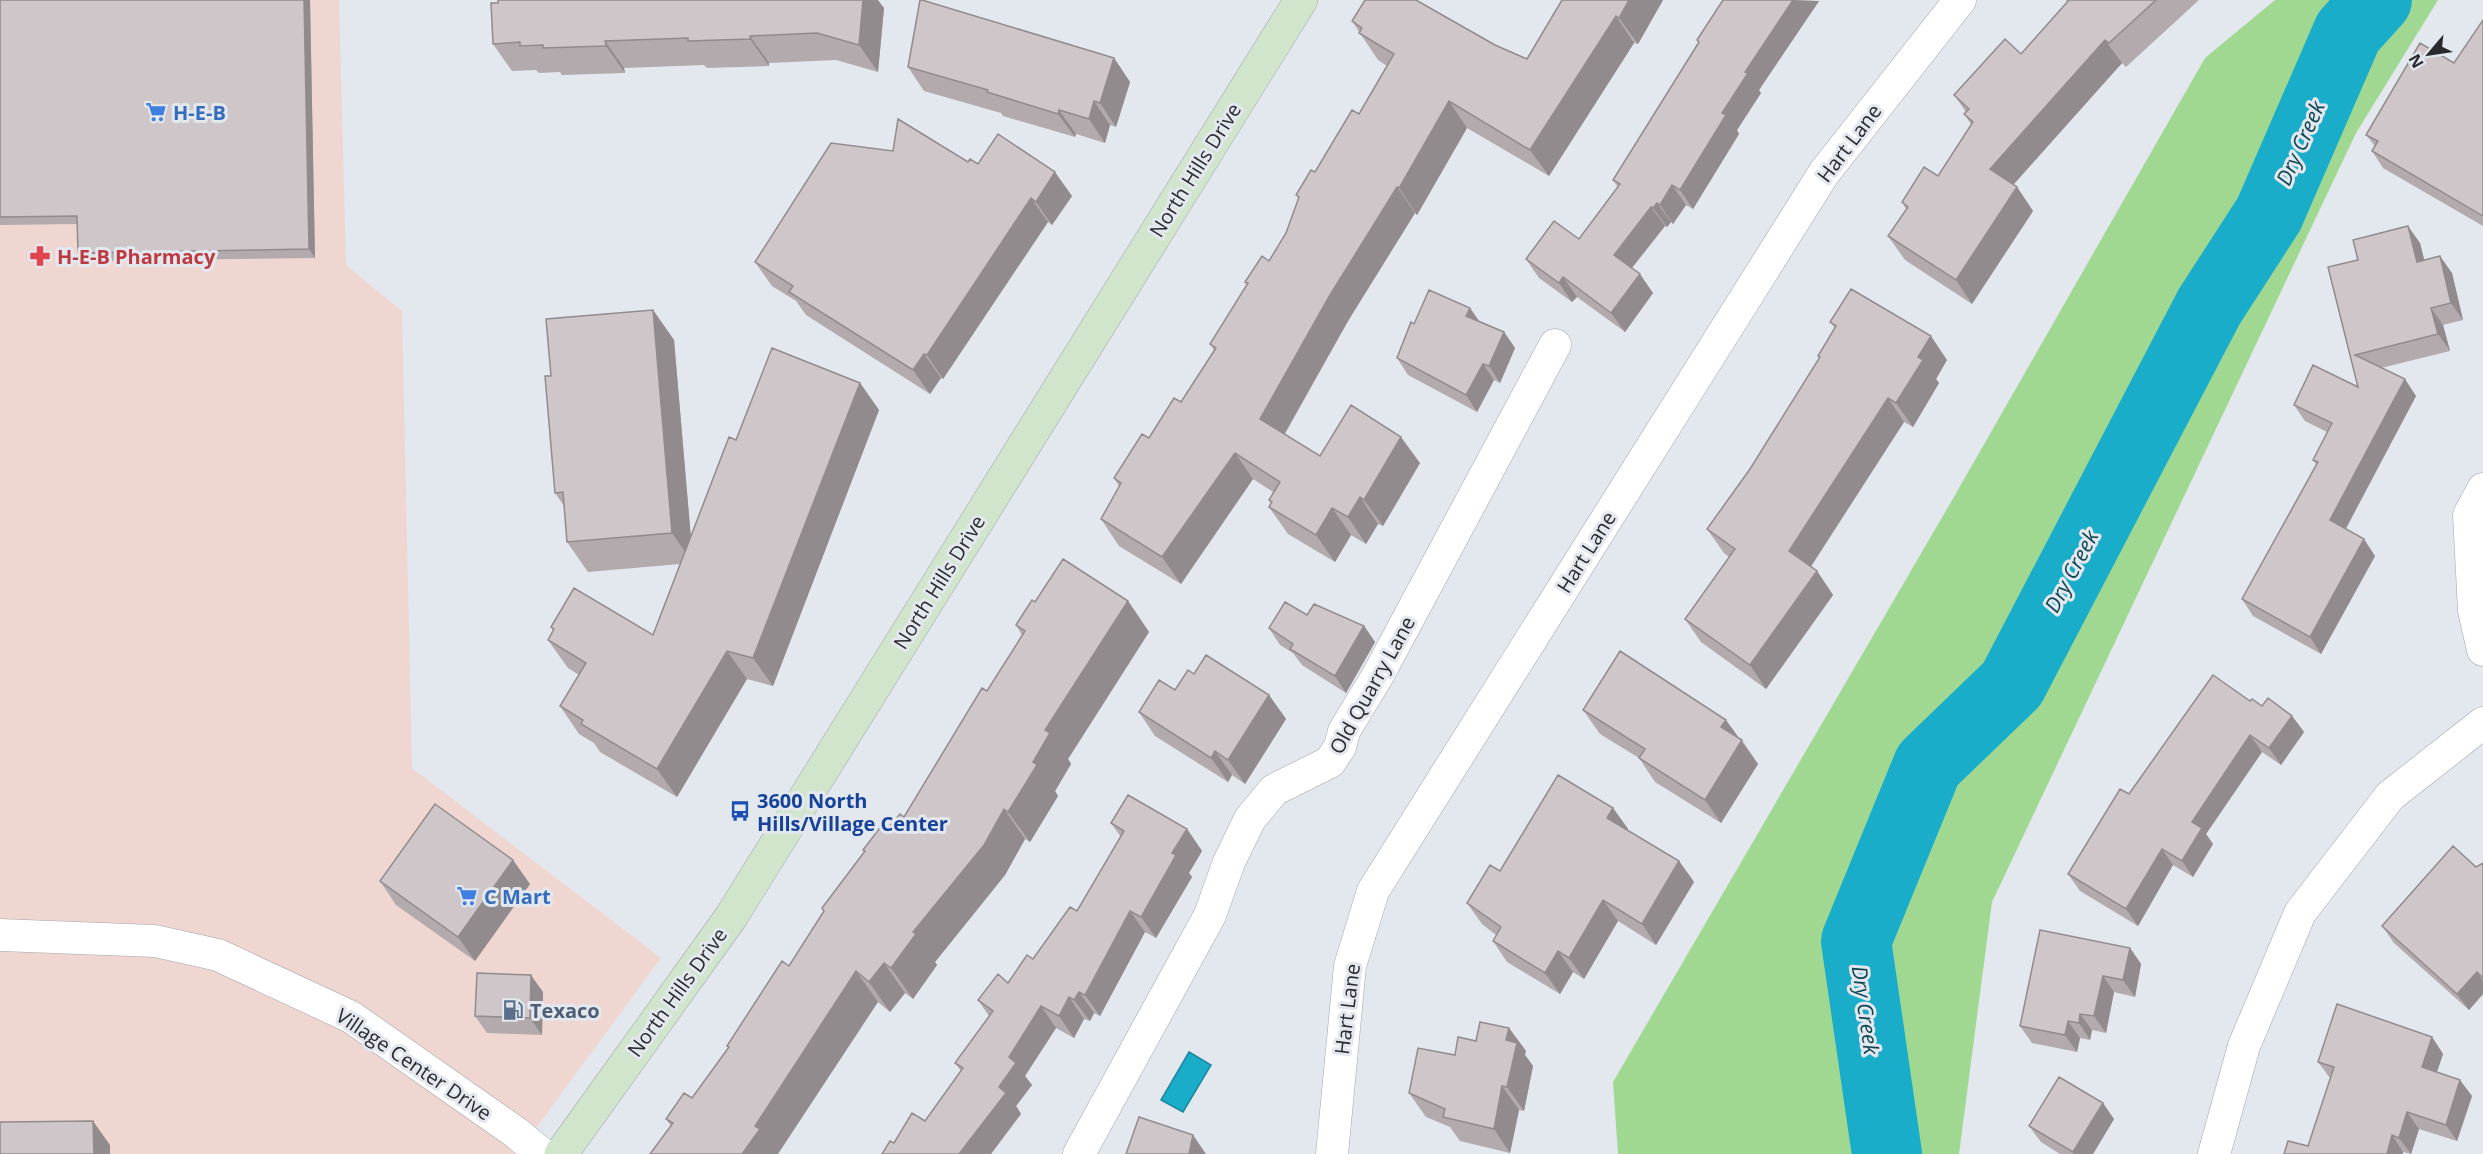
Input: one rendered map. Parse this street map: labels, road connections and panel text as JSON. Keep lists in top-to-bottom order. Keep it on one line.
{"streets":{"street":["Hart Lane","North Hills Drive","Old Quarry Lane","Village Center Drive"]},"water":["Dry Creek"],"places":{"supermarket":["H-E-B","C Mart"],"pharmacy":["H-E-B Pharmacy"],"bus stop":["3600 North Hills/Village Center"],"fuel station":["Texaco"]},"north":"bottom left"}
